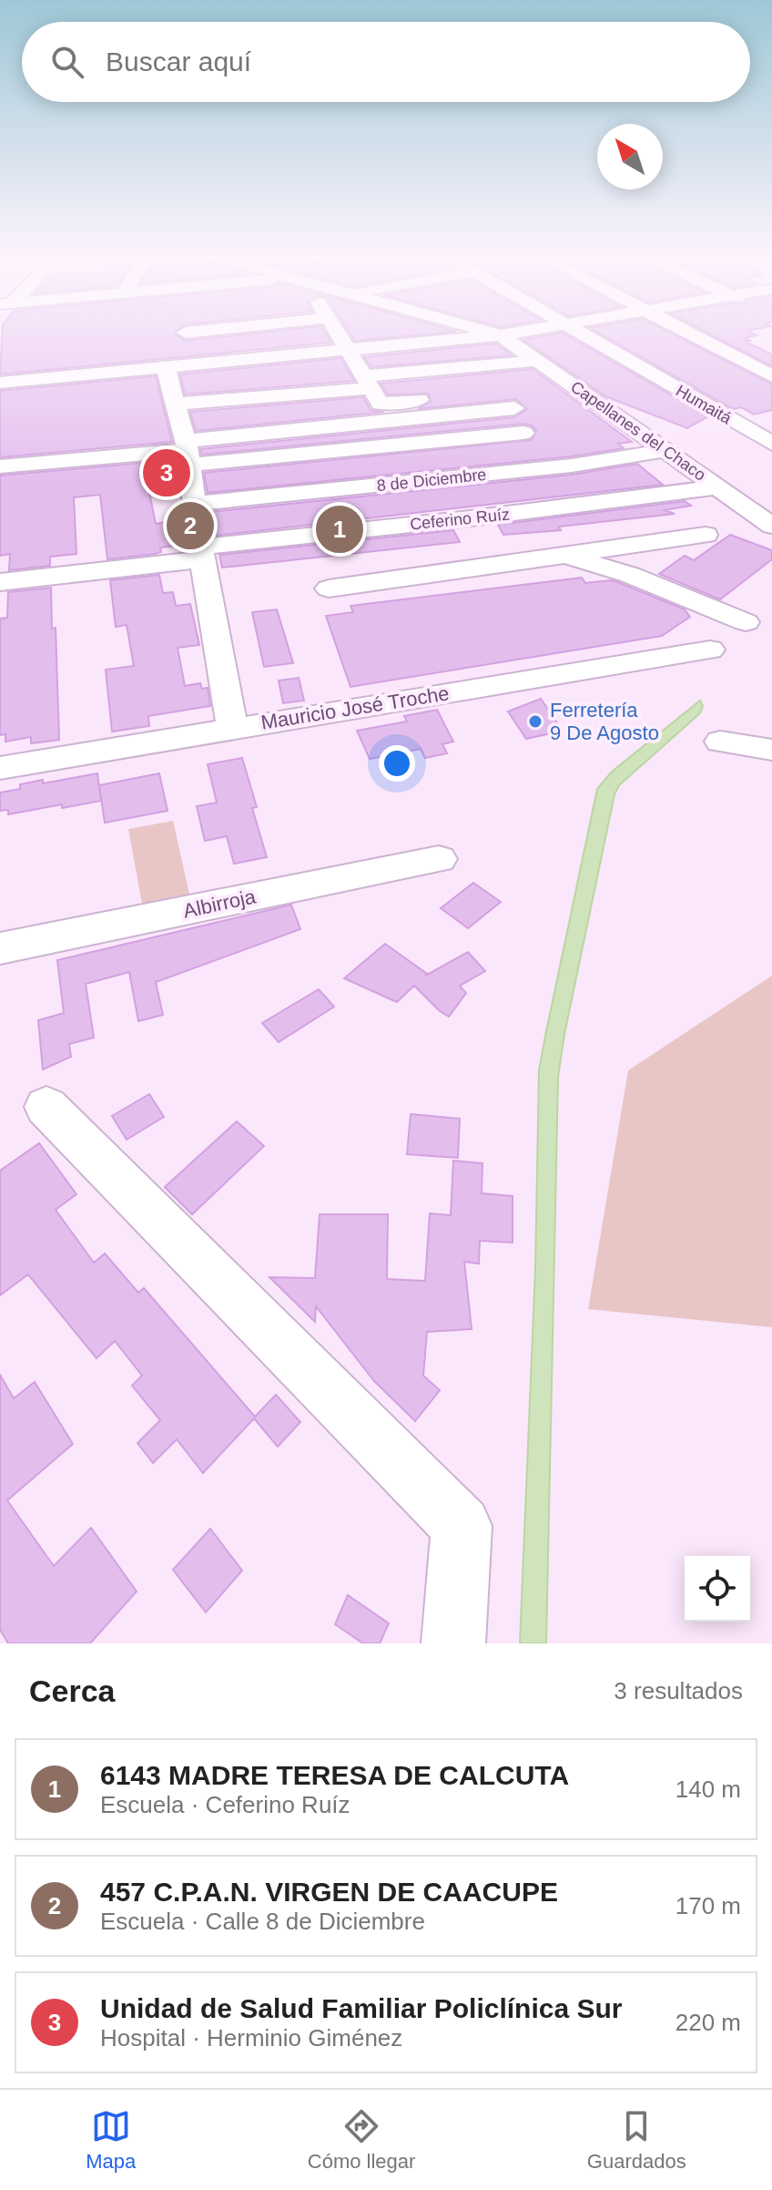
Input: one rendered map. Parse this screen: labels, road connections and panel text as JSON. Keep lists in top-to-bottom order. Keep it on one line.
{"streets":{"street":["Humaitá","Capellanes del Chaco","8 de Diciembre","Ceferino Ruíz","Mauricio José Troche","Albirroja"]},"crossings":[["Capellanes del Chaco","8 de Diciembre"],["Capellanes del Chaco","Ceferino Ruíz"]],"places":["Ferretería 9 De Agosto"],"north":"top left","page":{"search":"Buscar aquí","pins":["3","2","1"],"heading":["Cerca","3 resultados"],"list":[{"mark":"1","name":"6143 MADRE TERESA DE CALCUTA","note":"Escuela · Ceferino Ruíz","value":"140 m"},{"mark":"2","name":"457 C.P.A.N. VIRGEN DE CAACUPE","note":"Escuela · Calle 8 de Diciembre","value":"170 m"},{"mark":"3","name":"Unidad de Salud Familiar Policlínica Sur","note":"Hospital · Herminio Giménez","value":"220 m"}],"nav":["Mapa","Cómo llegar","Guardados"]}}
